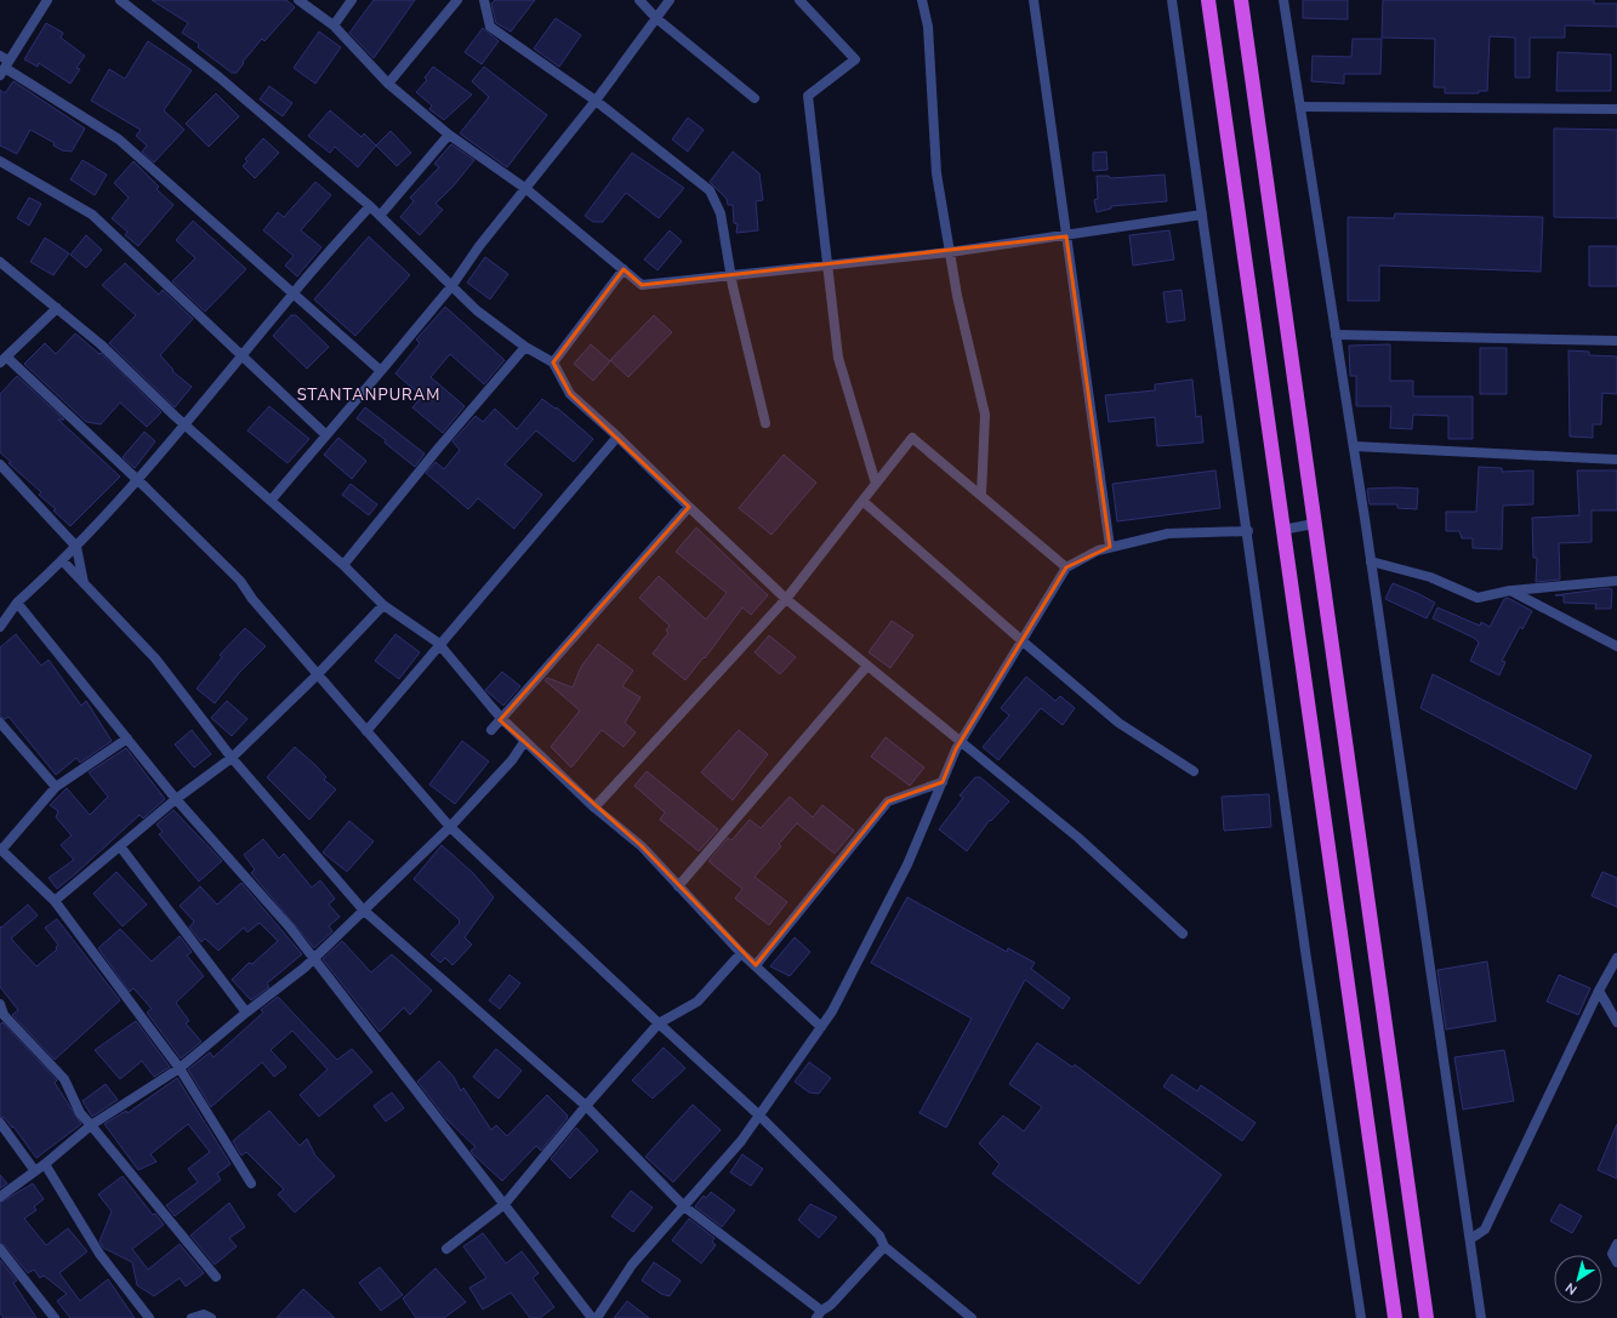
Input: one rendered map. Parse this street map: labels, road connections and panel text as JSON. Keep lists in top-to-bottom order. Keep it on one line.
{"districts":["STANTANPURAM"],"north":"bottom left"}
